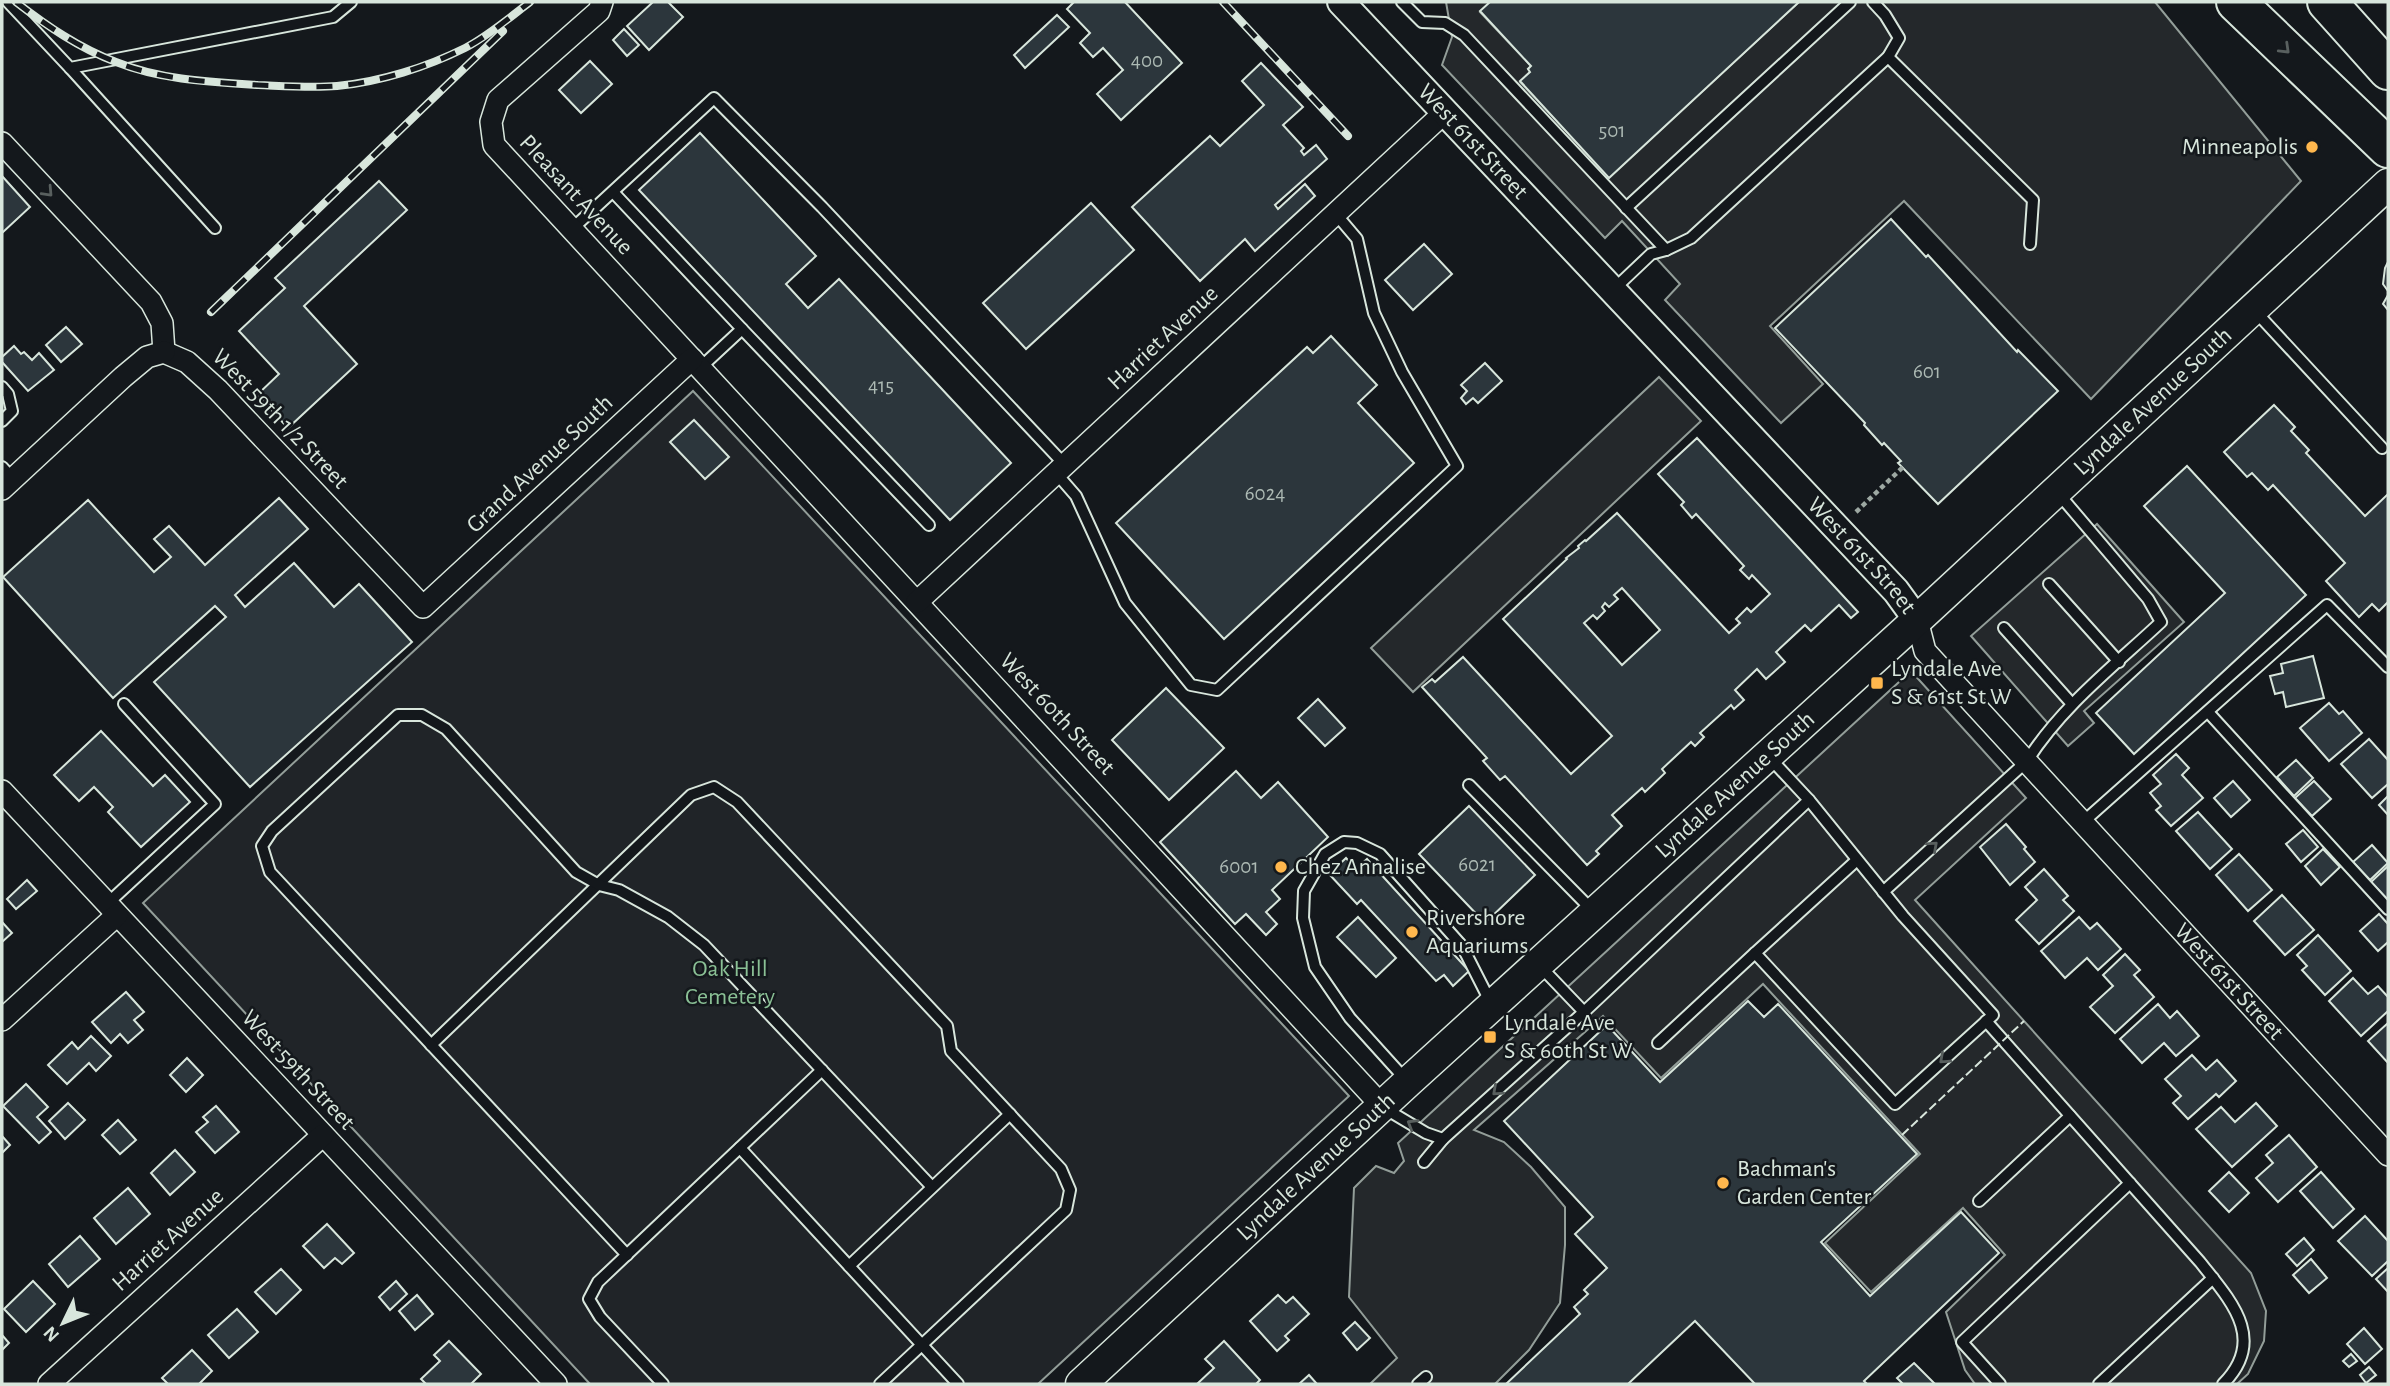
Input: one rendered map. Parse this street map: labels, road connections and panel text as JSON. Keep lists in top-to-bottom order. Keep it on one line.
{"streets":{"main road":["Lyndale Avenue South"],"street":["West 61st Street","Pleasant Avenue","Harriet Avenue","West 59th 1/2 Street","Grand Avenue South","West 60th Street","West 59th Street"]},"crossings":[["West 61st Street","Harriet Avenue"],["West 61st Street","Lyndale Avenue South"],["Pleasant Avenue","Grand Avenue South"],["Pleasant Avenue","West 60th Street"],["Harriet Avenue","West 60th Street"],["Harriet Avenue","West 59th Street"],["Lyndale Avenue South","West 60th Street"],["West 59th 1/2 Street","Grand Avenue South"],["Grand Avenue South","West 60th Street"]],"parks":["Oak Hill Cemetery"],"places":{"other":["Minneapolis","Chez Annalise","Rivershore Aquariums","Bachman's Garden Center"],"transit":["Lyndale Ave S & 61st St W","Lyndale Ave S & 60th St W"]},"house_numbers":["400","501","601","415","6024","6021","6001"],"north":"bottom left"}
